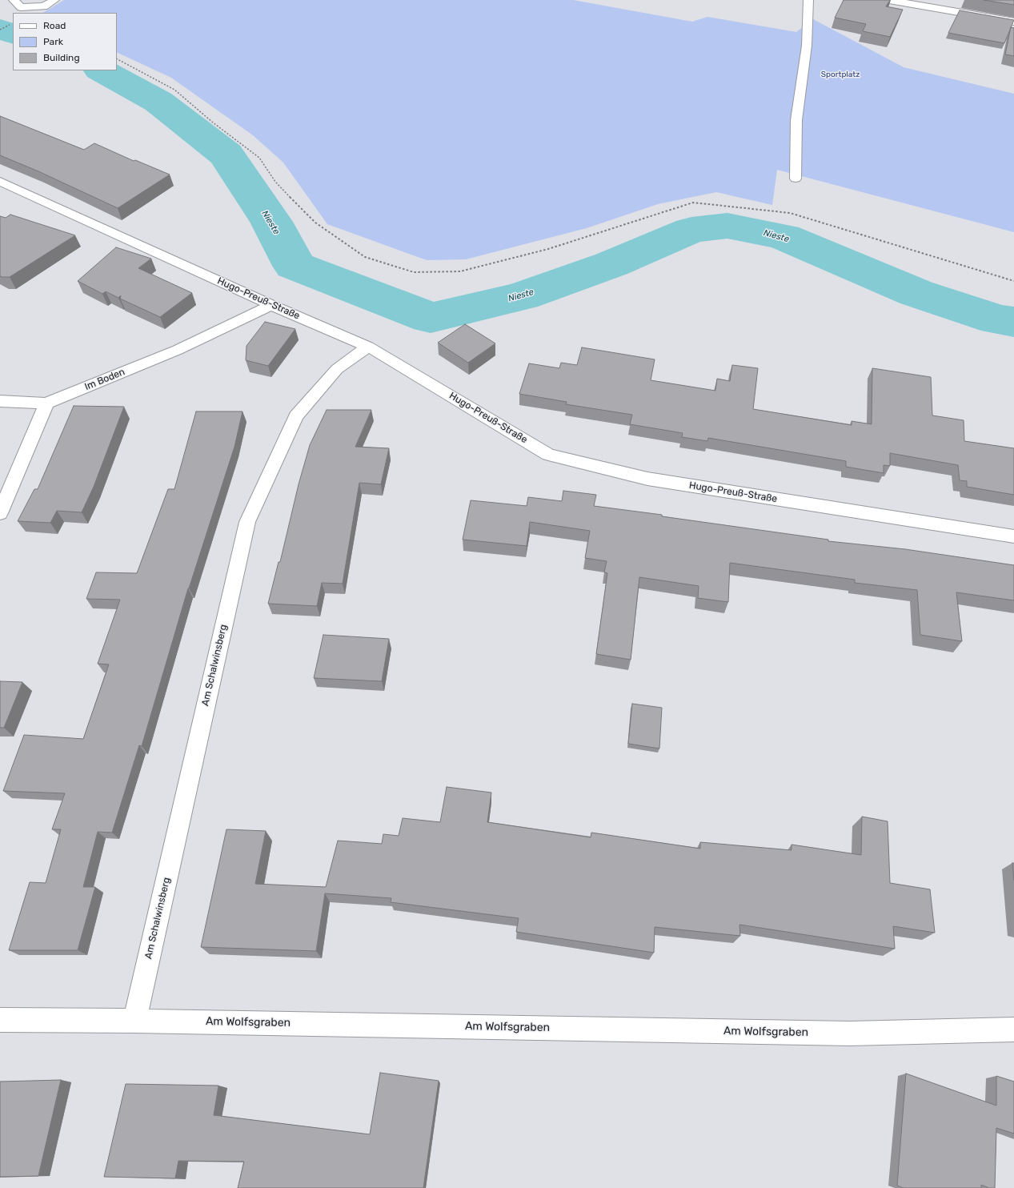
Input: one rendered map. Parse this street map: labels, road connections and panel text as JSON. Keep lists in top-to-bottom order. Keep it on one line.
{"streets":{"street":["Hugo-Preuß-Straße","Im Boden","Am Schalwinsberg","Am Wolfsgraben"]},"crossings":[["Hugo-Preuß-Straße","Im Boden"],["Hugo-Preuß-Straße","Am Schalwinsberg"],["Am Schalwinsberg","Am Wolfsgraben"]],"water":["Nieste"],"parks":["Sportplatz"],"legend":["Road","Park","Building"]}
